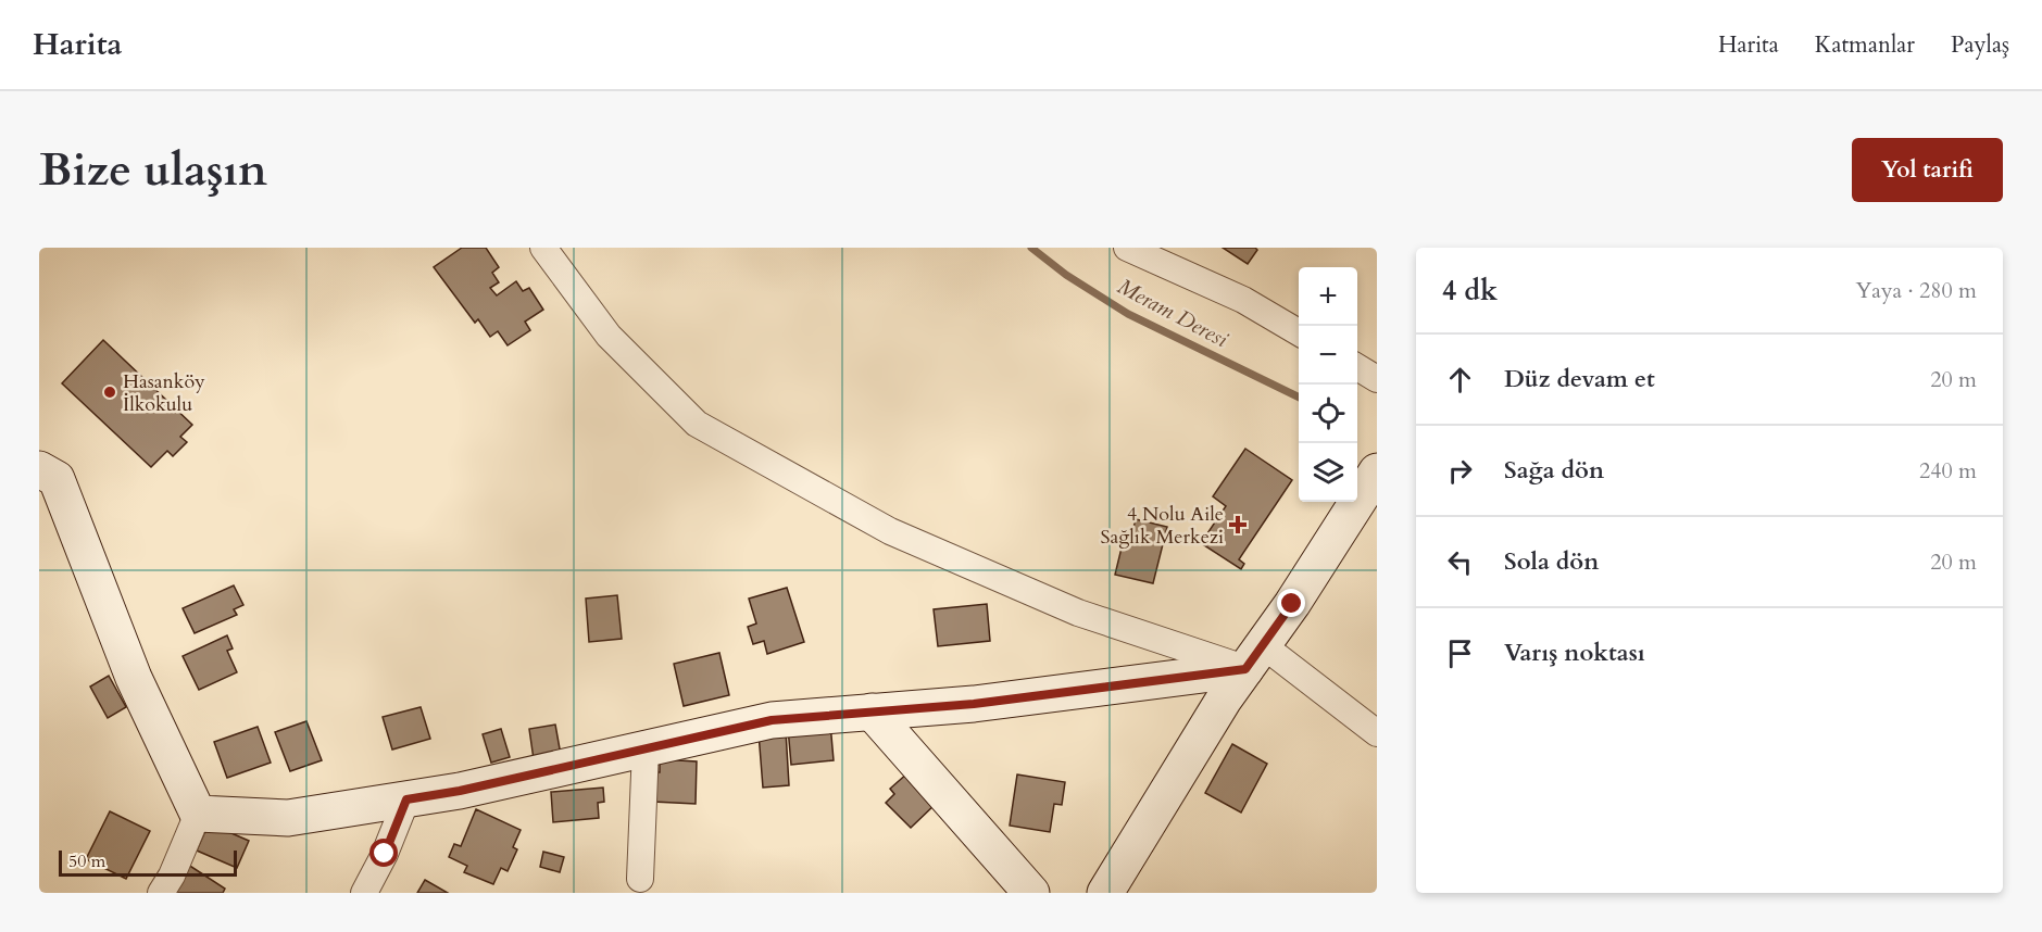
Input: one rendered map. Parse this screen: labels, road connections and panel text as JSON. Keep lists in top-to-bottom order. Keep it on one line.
{"water":["Meram Deresi"],"places":{"other":["Hasanköy İlkokulu"],"health":["4 Nolu Aile Sağlık Merkezi"]},"scale_bar":"50 m","page":{"header":"Harita","nav":["Harita","Katmanlar","Paylaş"],"buttons":"Yol tarifi","title":"Bize ulaşın","heading":["4 dk","Yaya · 280 m"],"map_buttons":["+","−"],"list":[["Düz devam et","20 m"],["Sağa dön","240 m"],["Sola dön","20 m"],"Varış noktası"],"scale":"50 m"}}
